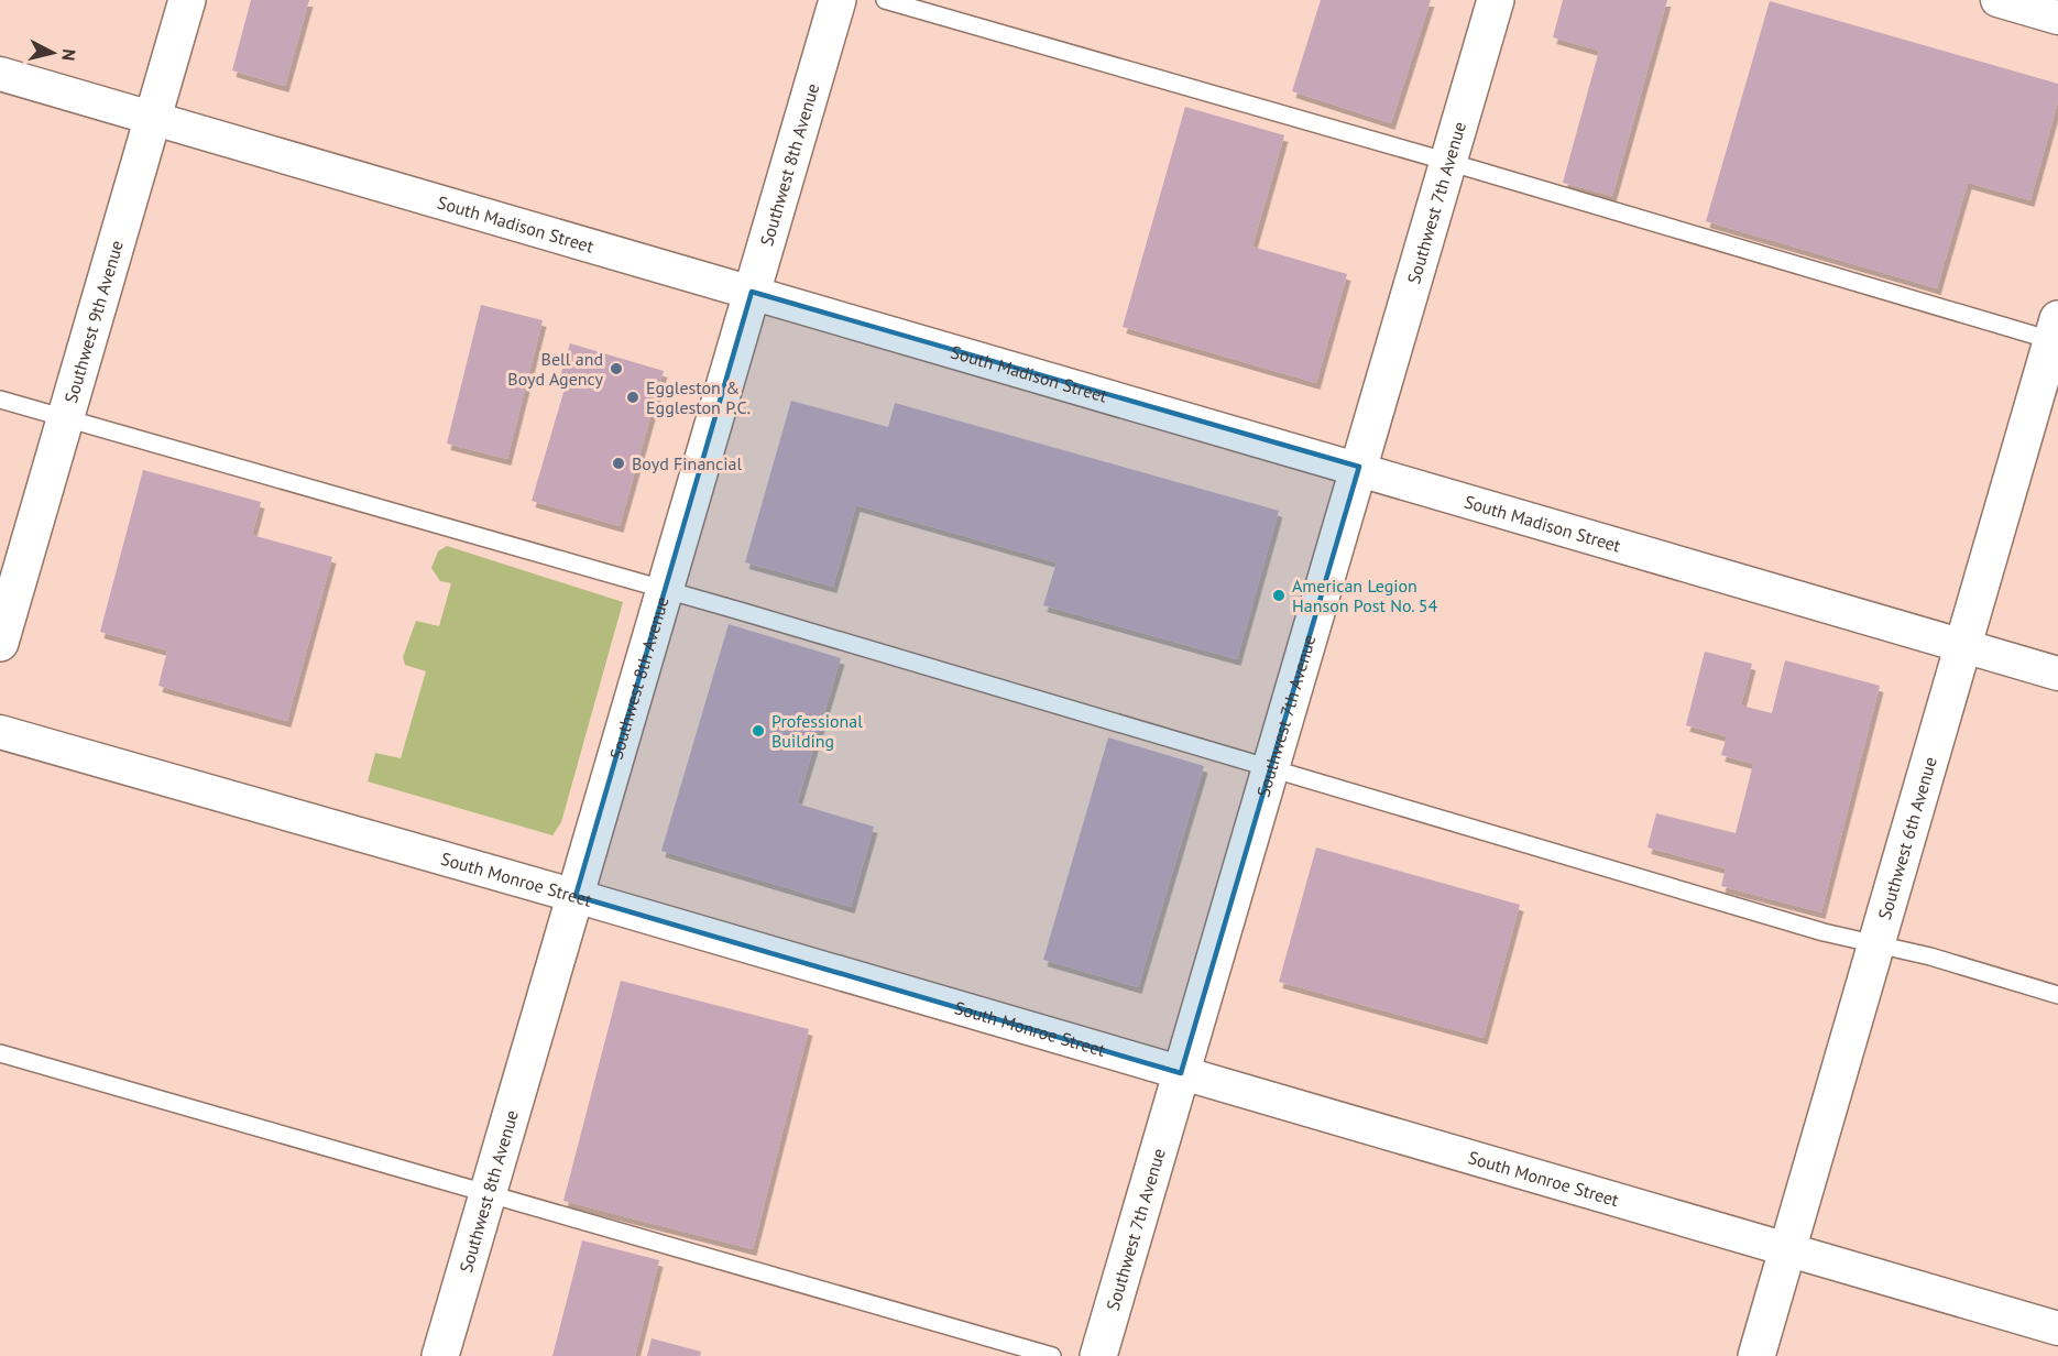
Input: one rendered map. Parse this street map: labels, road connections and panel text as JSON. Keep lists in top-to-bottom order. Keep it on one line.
{"streets":{"main road":["Southwest 8th Avenue","Southwest 7th Avenue","Southwest 9th Avenue","Southwest 6th Avenue"],"street":["South Madison Street","South Monroe Street"]},"crossings":[["Southwest 8th Avenue","South Madison Street"],["Southwest 8th Avenue","South Monroe Street"],["Southwest 7th Avenue","South Madison Street"],["Southwest 7th Avenue","South Monroe Street"],["South Madison Street","Southwest 9th Avenue"],["South Madison Street","Southwest 6th Avenue"],["Southwest 6th Avenue","South Monroe Street"]],"places":["Bell and Boyd Agency","Eggleston & Eggleston P.C.","Boyd Financial","American Legion Hanson Post No. 54","Professional Building"],"north":"right"}
